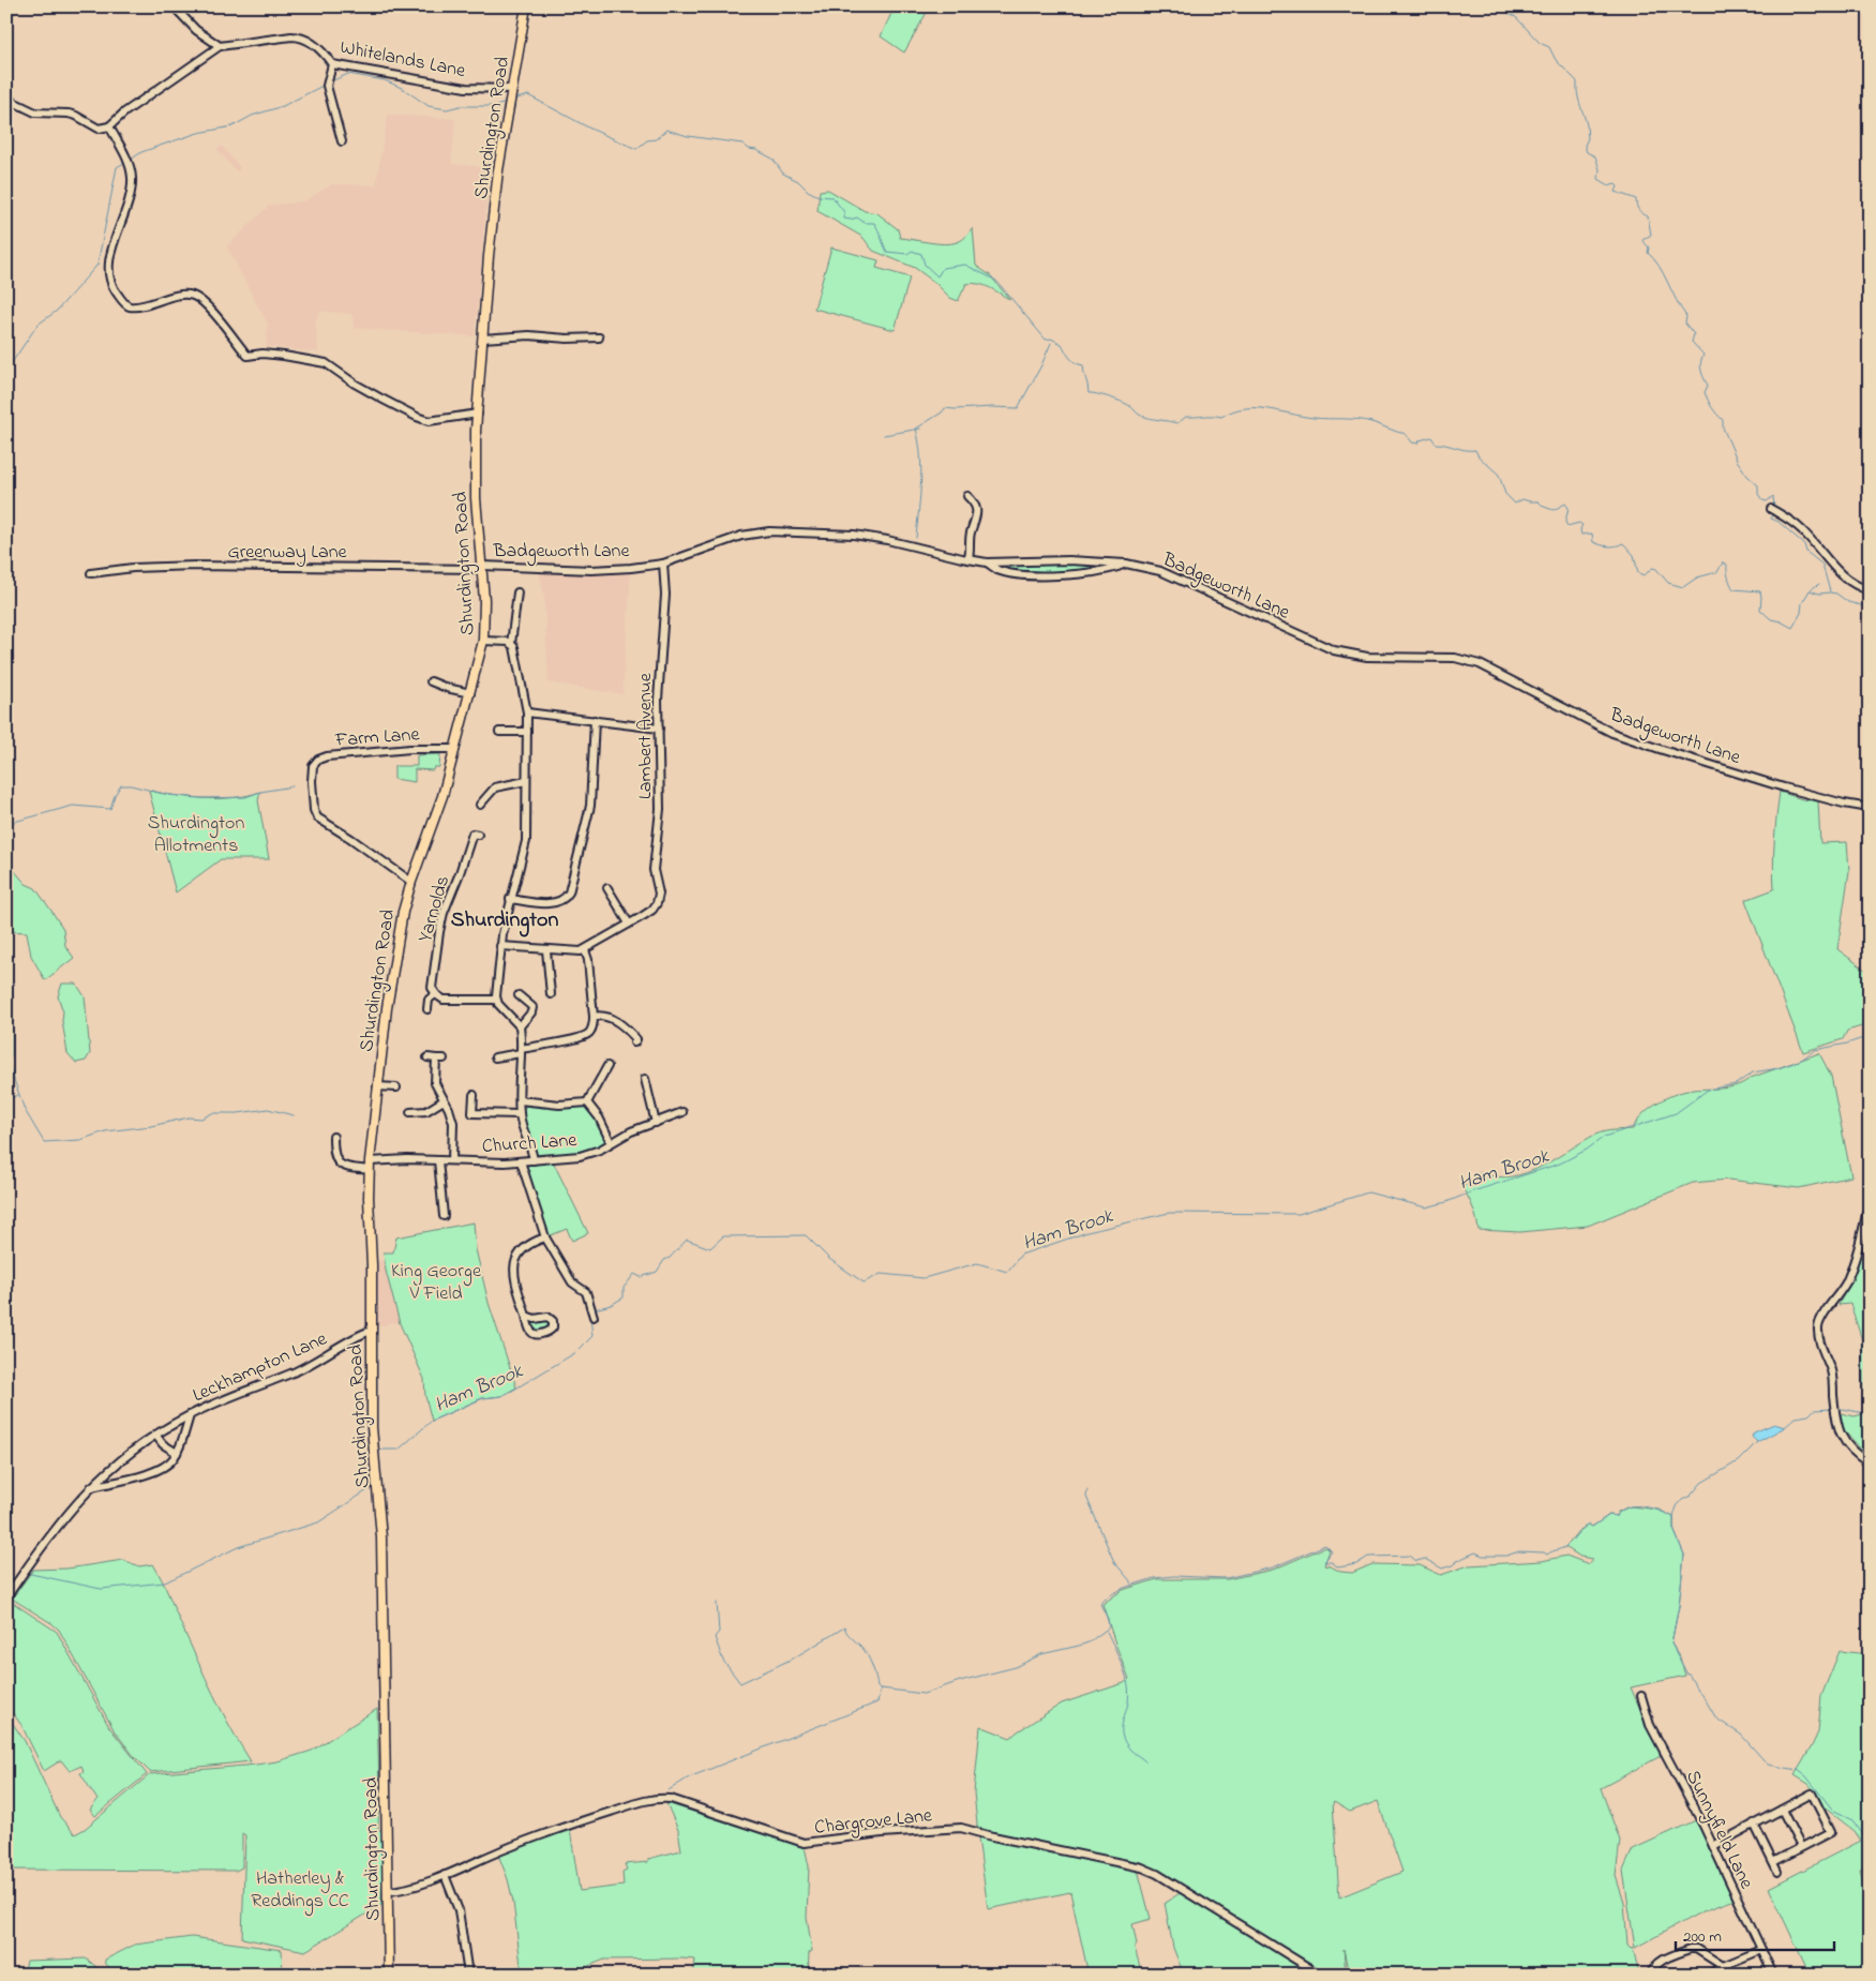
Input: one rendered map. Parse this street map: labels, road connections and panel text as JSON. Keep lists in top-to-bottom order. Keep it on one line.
{"streets":{"main road":["Shurdington Road"],"street":["Whitelands Lane","Badgeworth Lane","Greenway Lane","Farm Lane","Lambert Avenue","Yarnolds","Church Lane","Leckhampton Lane","Chargrove Lane","Sunnyfield Lane"]},"crossings":[["Whitelands Lane","Shurdington Road"],["Shurdington Road","Badgeworth Lane"],["Shurdington Road","Greenway Lane"],["Shurdington Road","Farm Lane"],["Shurdington Road","Church Lane"],["Shurdington Road","Leckhampton Lane"],["Shurdington Road","Chargrove Lane"],["Badgeworth Lane","Greenway Lane"],["Badgeworth Lane","Lambert Avenue"]],"districts":["Shurdington"],"water":["Ham Brook"],"parks":["Shurdington Allotments","King George V Field","Hatherley & Reddings CC"],"scale_bar":"200 m"}
